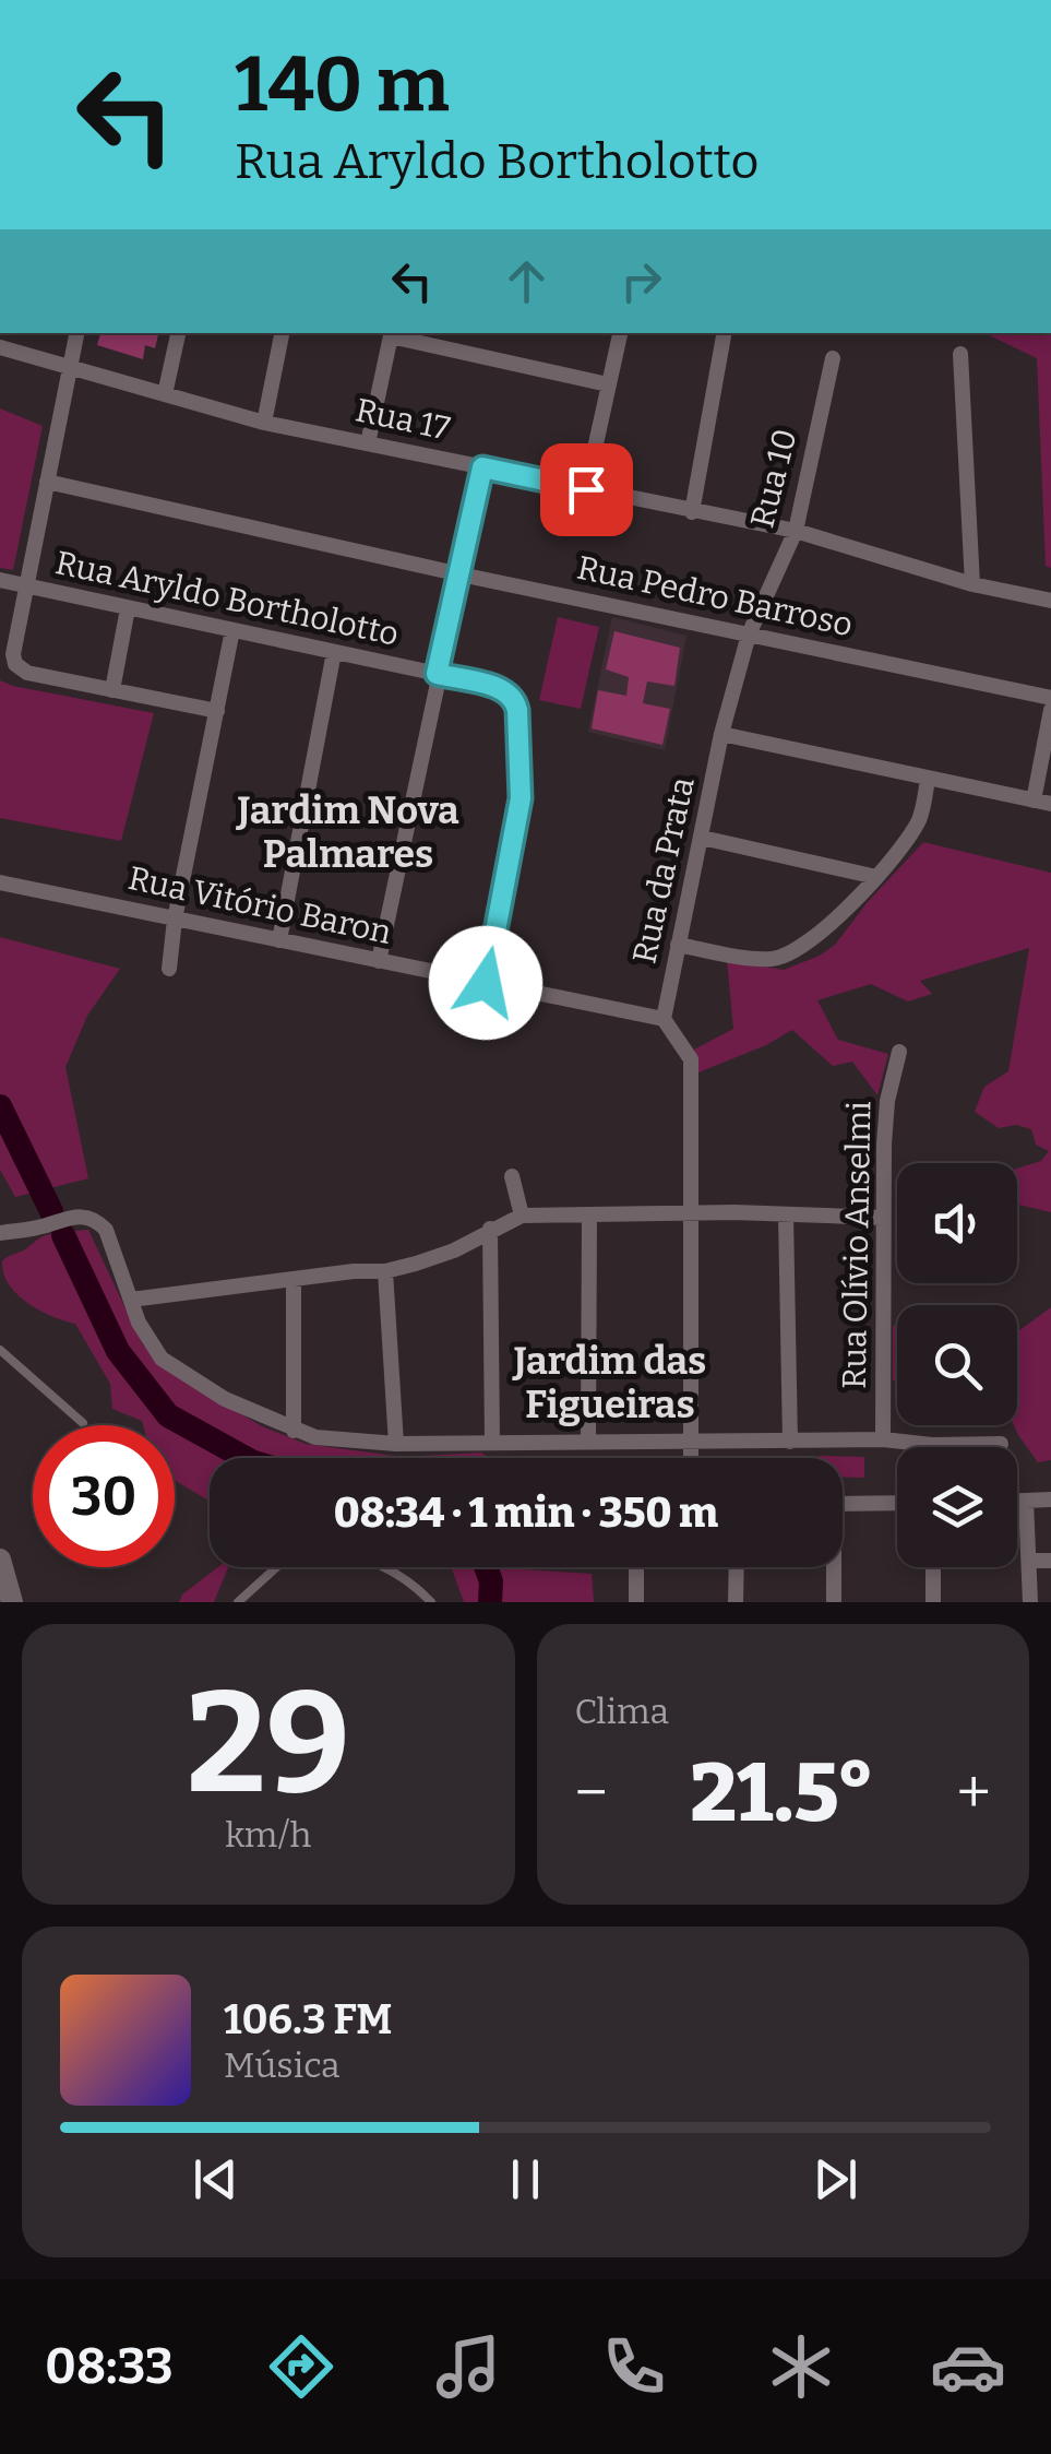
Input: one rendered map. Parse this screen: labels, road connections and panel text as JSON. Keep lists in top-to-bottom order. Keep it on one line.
{"streets":{"street":["Rua 17","Rua 10","Rua Pedro Barroso","Rua Aryldo Bortholotto","Rua da Prata","Rua Vitório Baron","Rua Olívio Anselmi"]},"crossings":[["Rua 17","Rua 10"],["Rua 10","Rua Pedro Barroso"],["Rua 10","Rua da Prata"],["Rua Aryldo Bortholotto","Rua Vitório Baron"],["Rua da Prata","Rua Vitório Baron"]],"districts":["Jardim Nova Palmares","Jardim das Figueiras"],"page":{"turn":["140 m","Rua Aryldo Bortholotto"],"limit":"30","trip":"08:34 · 1 min · 350 m","tile":[["29","km/h"],"Clima"],"heat":["−","21.5°","+"],"song":["106.3 FM","Música"],"tabs":"08:33"}}
